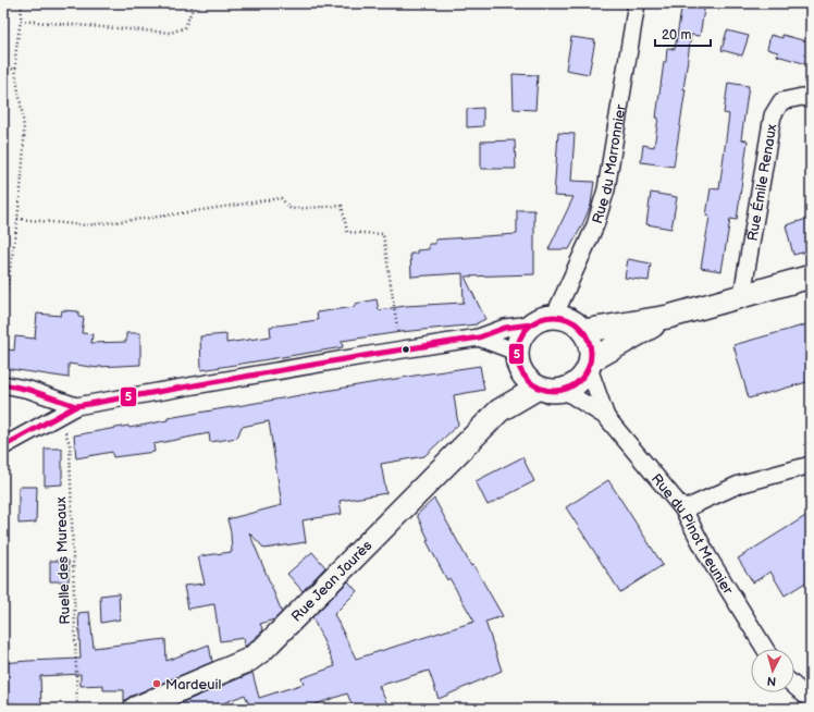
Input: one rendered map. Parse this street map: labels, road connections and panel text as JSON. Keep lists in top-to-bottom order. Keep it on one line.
{"streets":{"street":["Rue du Marronnier","Rue Émile Renaux","Rue du Pinot Meunier","Rue Jean Jaurès"],"path":["Ruelle des Mureaux"]},"crossings":[["Rue du Marronnier","Rue du Pinot Meunier"],["Rue du Marronnier","Rue Jean Jaurès"],["Rue du Pinot Meunier","Rue Jean Jaurès"]],"places":["Mardeuil"],"lines":["transit line 5"],"scale_bar":"20 m","north":"bottom"}
